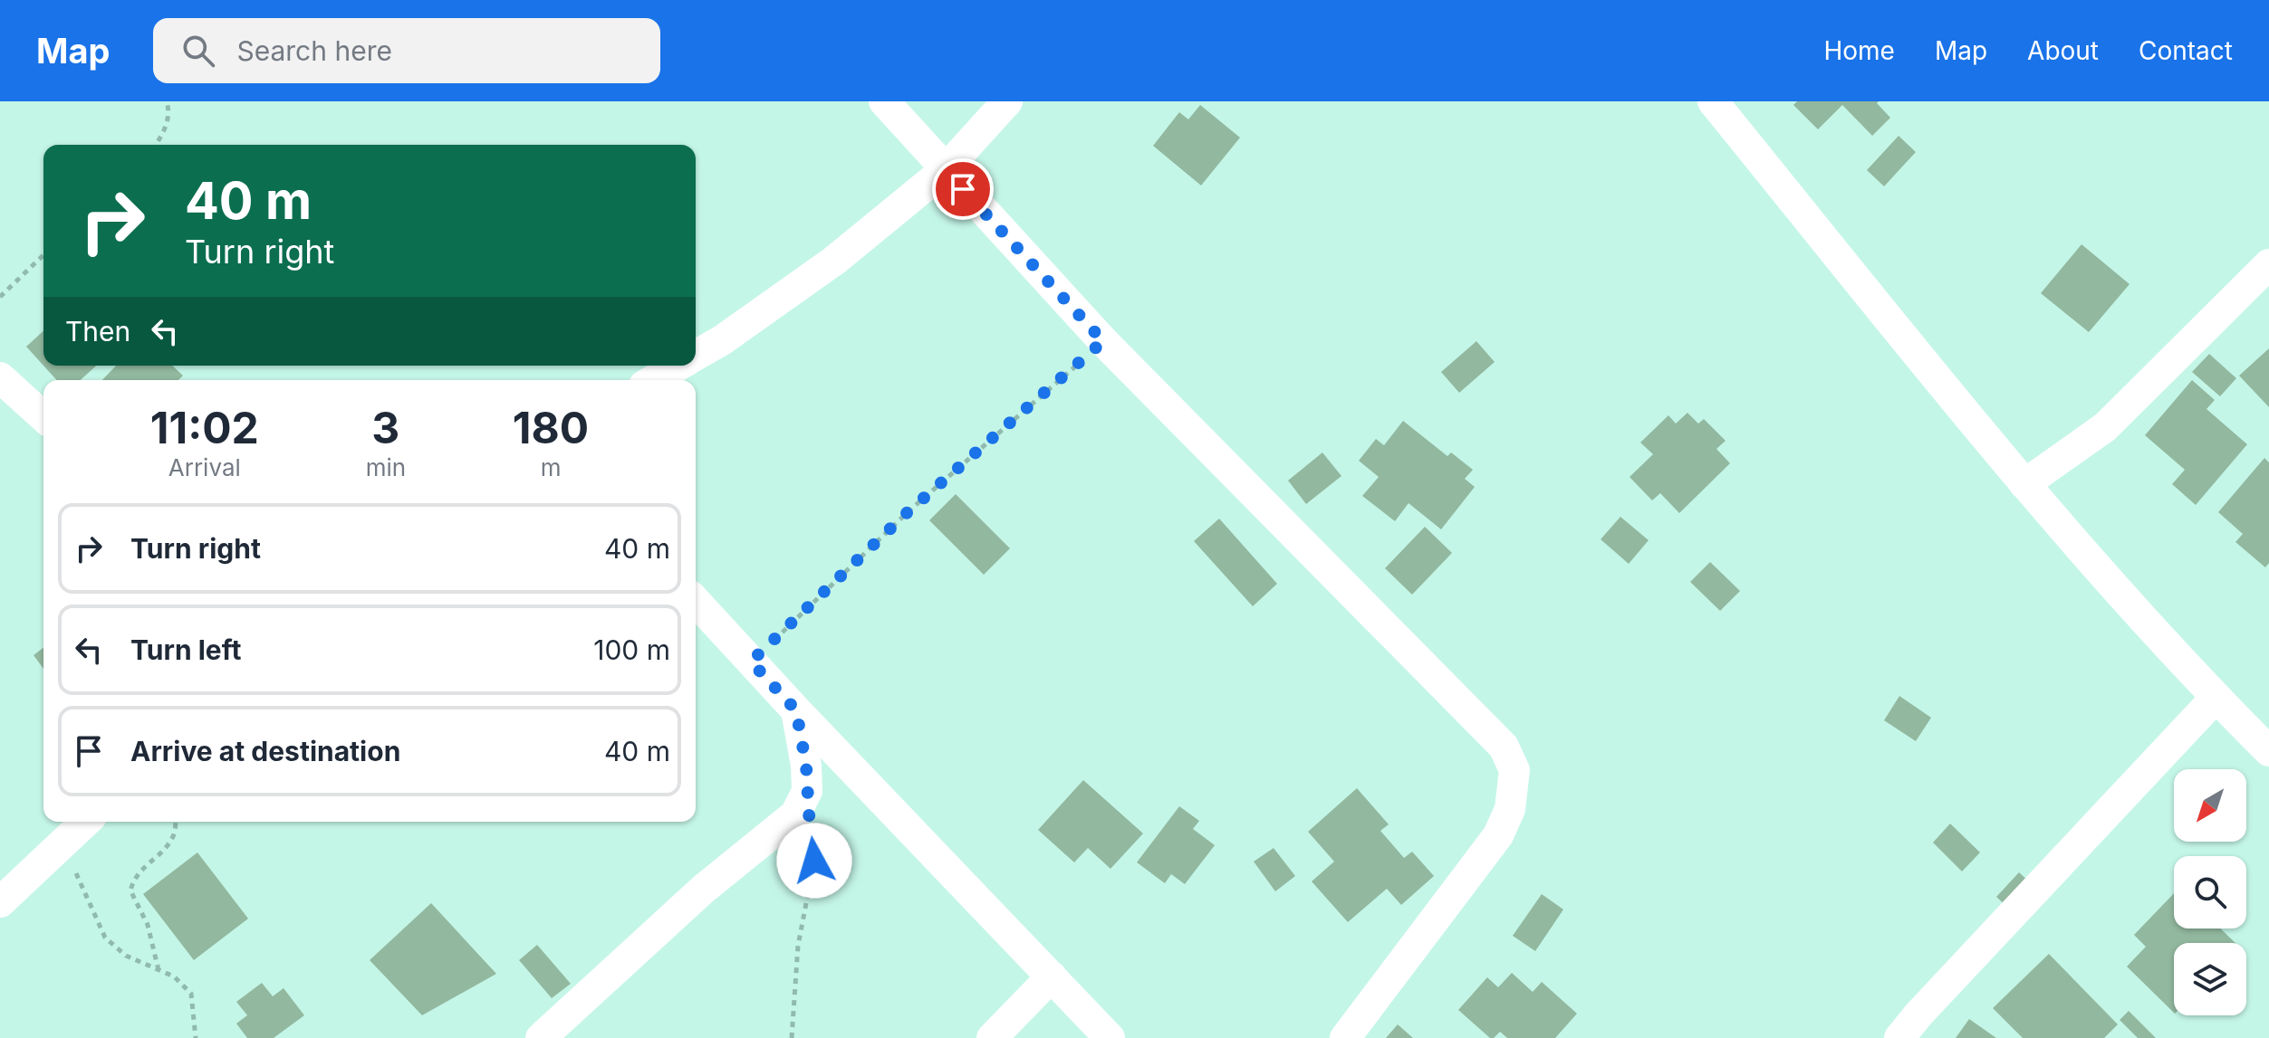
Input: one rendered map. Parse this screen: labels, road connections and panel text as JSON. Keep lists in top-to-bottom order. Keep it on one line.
{"north":"bottom left","page":{"header":"Map","search":"Search here","nav":["Home","Map","About","Contact"],"turn":["40 m","Turn right"],"then":"Then","eta":["11:02","Arrival","3","min","180","m"],"list":[{"name":"Turn right","value":"40 m"},{"name":"Turn left","value":"100 m"},{"name":"Arrive at destination","value":"40 m"}]}}
